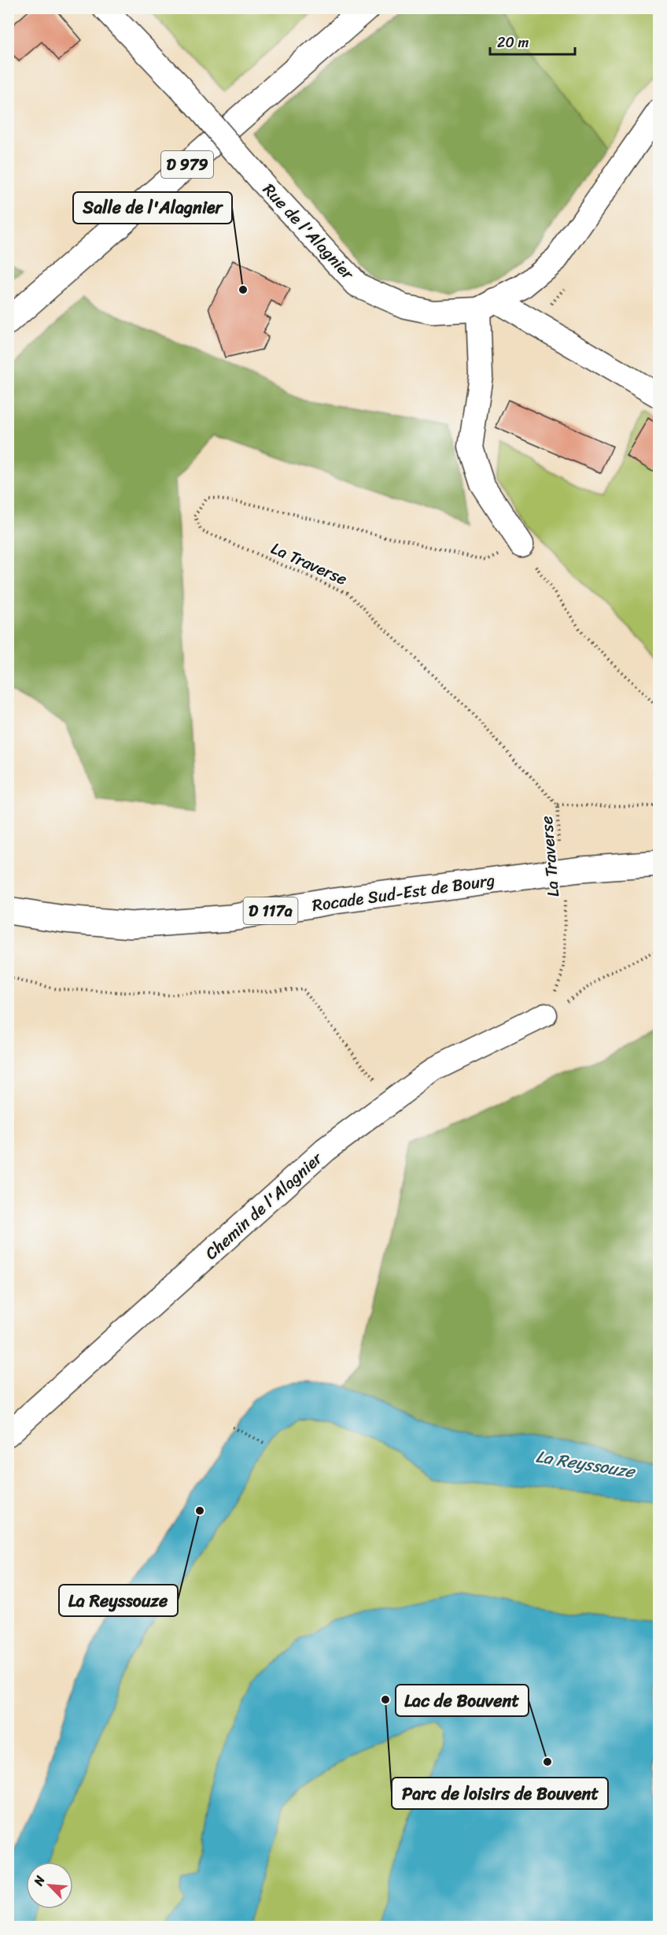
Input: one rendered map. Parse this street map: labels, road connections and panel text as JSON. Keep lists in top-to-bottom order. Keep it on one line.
{"streets":{"main road":["D 979","Rocade Sud-Est de Bourg","D 117a"],"street":["Rue de l'Alagnier","Chemin de l'Alagnier"],"path":["La Traverse"]},"crossings":[["La Traverse","Chemin de l'Alagnier"]],"water":["La Reyssouze"],"places":["Salle de l'Alagnier","La Reyssouze","Parc de loisirs de Bouvent","Lac de Bouvent"],"scale_bar":"20 m","north":"top left"}
